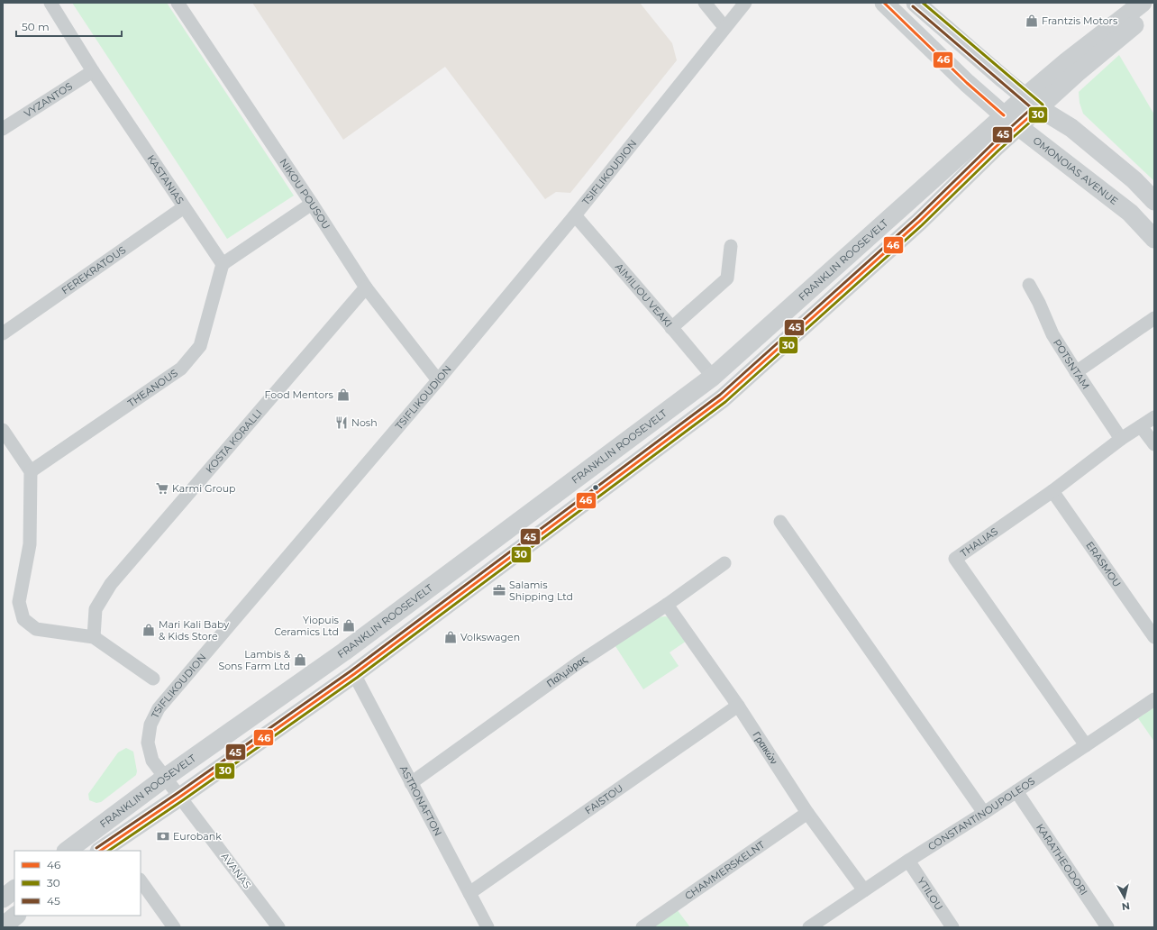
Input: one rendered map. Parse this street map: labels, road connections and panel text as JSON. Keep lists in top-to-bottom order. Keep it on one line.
{"streets":{"main road":["OMONOIAS AVENUE","FRANKLIN ROOSEVELT"],"street":["VYZANTOS","TSIFLIKOUDION","KASTANIAS","NIKOU POUSOU","FEREKRATOUS","AIMILIOU VEAKI","POTSNTAM","THEANOUS","KOSTA KORALLI","THALIAS","ERASMOU","Παλμύρας","Γραικών","FAISTOU","ASTRONAFTON","CONSTANTINOUPOLEOS","KARATHEODORI","CHAMMERSKELNT","AVANAS","YTILOU"]},"crossings":[["VYZANTOS","KASTANIAS"],["OMONOIAS AVENUE","FRANKLIN ROOSEVELT"],["TSIFLIKOUDION","NIKOU POUSOU"],["TSIFLIKOUDION","FRANKLIN ROOSEVELT"],["TSIFLIKOUDION","AIMILIOU VEAKI"],["TSIFLIKOUDION","AVANAS"],["KASTANIAS","FEREKRATOUS"],["KASTANIAS","THEANOUS"],["NIKOU POUSOU","KOSTA KORALLI"],["FRANKLIN ROOSEVELT","AIMILIOU VEAKI"],["FRANKLIN ROOSEVELT","ASTRONAFTON"],["FRANKLIN ROOSEVELT","AVANAS"],["POTSNTAM","THALIAS"],["THALIAS","ERASMOU"],["THALIAS","CONSTANTINOUPOLEOS"],["Παλμύρας","Γραικών"],["Παλμύρας","ASTRONAFTON"],["Γραικών","FAISTOU"],["Γραικών","CONSTANTINOUPOLEOS"],["Γραικών","CHAMMERSKELNT"],["FAISTOU","ASTRONAFTON"],["CONSTANTINOUPOLEOS","KARATHEODORI"],["CONSTANTINOUPOLEOS","YTILOU"]],"places":{"shop":["Frantzis Motors","Food Mentors","Yiopuis Ceramics Ltd","Mari Kali Baby & Kids Store","Volkswagen","Lambis & Sons Farm Ltd"],"restaurant":["Nosh"],"supermarket":["Karmi Group"],"office":["Salamis Shipping Ltd"],"bank":["Eurobank"]},"lines":["transit line 46","transit line 30","transit line 45"],"legend":["46","30","45"],"scale_bar":"50 m","north":"bottom"}
